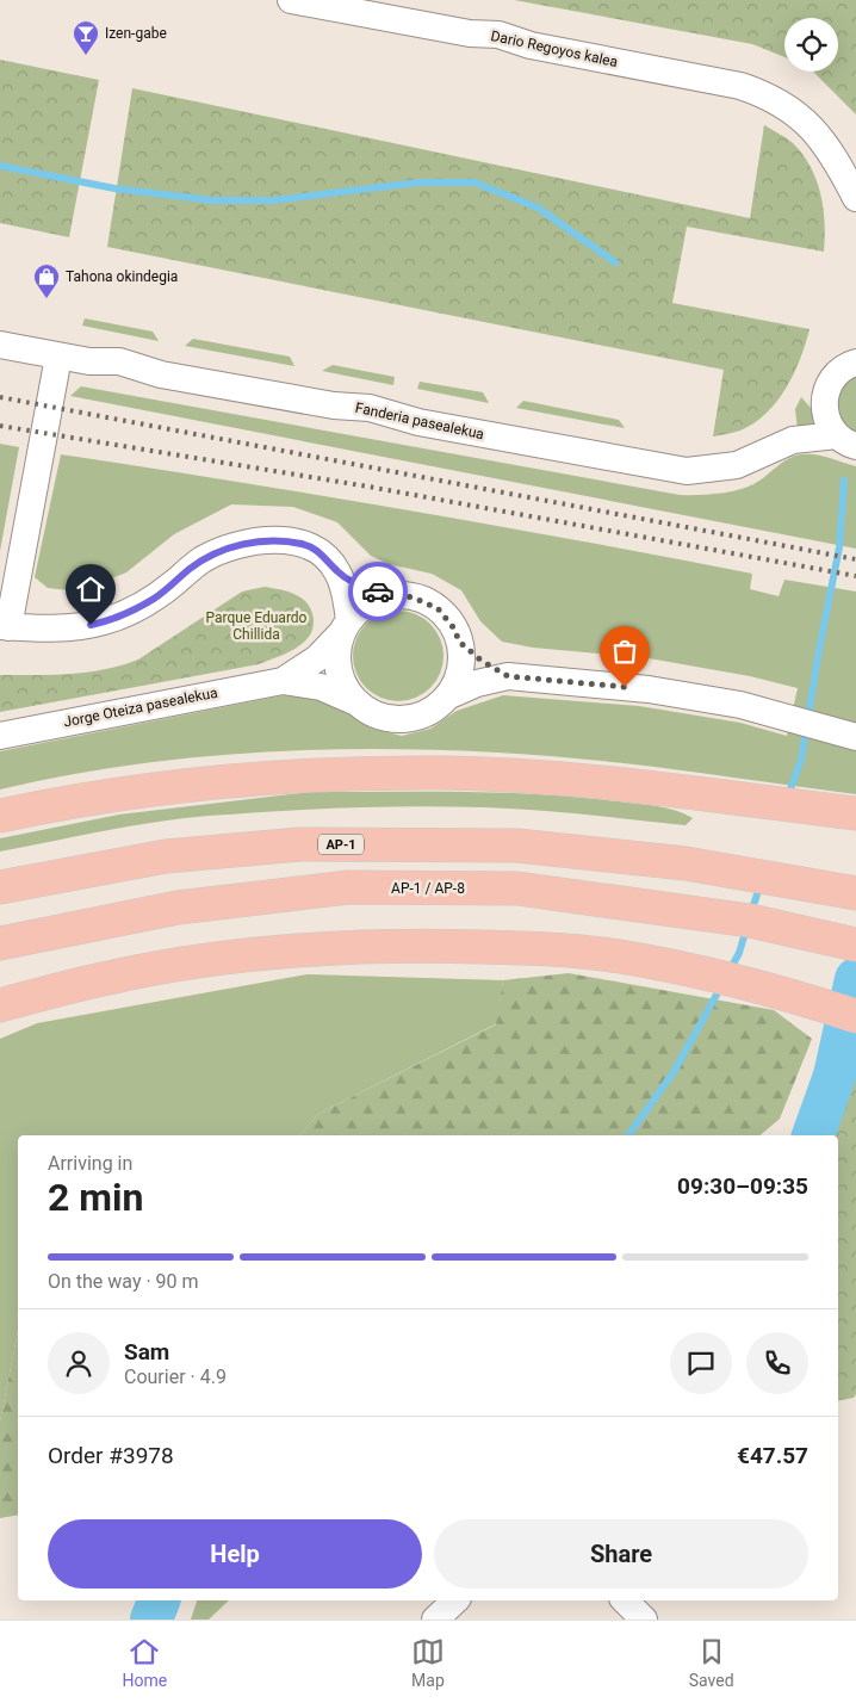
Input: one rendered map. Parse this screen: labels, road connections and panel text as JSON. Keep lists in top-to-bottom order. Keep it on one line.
{"streets":{"highway":["AP-1","AP-1 / AP-8"],"street":["Dario Regoyos kalea","Fanderia pasealekua","Jorge Oteiza pasealekua"]},"parks":["Parque Eduardo Chillida"],"places":{"bar":["Izen-gabe"],"shop":["Tahona okindegia"]},"page":{"heading":["2 min","Arriving in","09:30–09:35"],"panel":["Sam","Courier · 4.9","Order #3978","€47.57"],"bar":"On the way · 90 m","buttons":["Help","Share"],"tabs":["Home","Map","Saved"]}}
